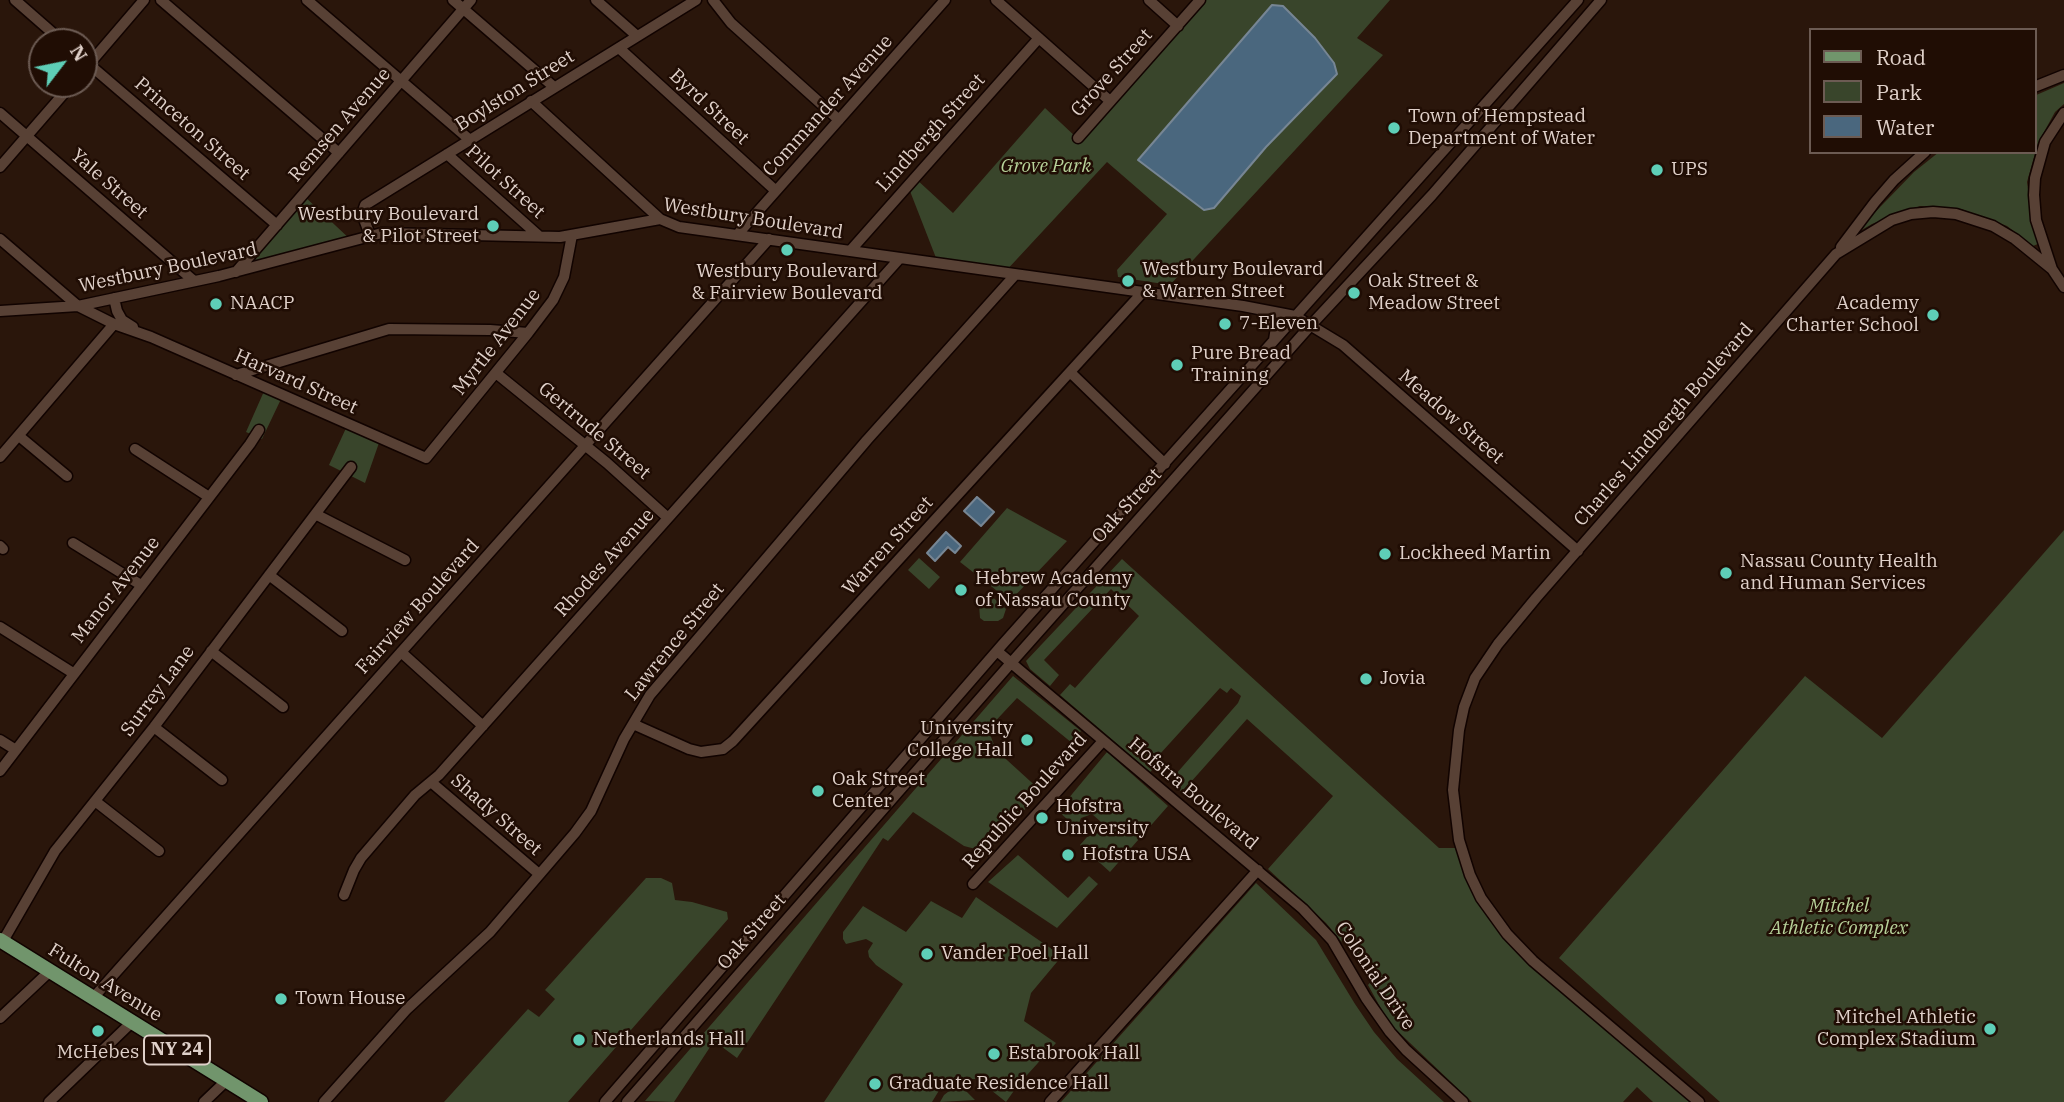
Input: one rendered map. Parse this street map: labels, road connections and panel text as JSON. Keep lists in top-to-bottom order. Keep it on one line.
{"streets":{"main road":["Fulton Avenue","NY 24"],"street":["Grove Street","Boylston Street","Commander Avenue","Byrd Street","Remsen Avenue","Princeton Street","Lindbergh Street","Pilot Street","Yale Street","Westbury Boulevard","Myrtle Avenue","Harvard Street","Meadow Street","Charles Lindbergh Boulevard","Gertrude Street","Oak Street","Warren Street","Rhodes Avenue","Manor Avenue","Fairview Boulevard","Lawrence Street","Surrey Lane","Hofstra Boulevard","Republic Boulevard","Shady Street","Colonial Drive"]},"crossings":[["Boylston Street","Byrd Street"],["Boylston Street","Pilot Street"],["Boylston Street","Westbury Boulevard"],["Commander Avenue","Byrd Street"],["Commander Avenue","Westbury Boulevard"],["Remsen Avenue","Princeton Street"],["Remsen Avenue","Westbury Boulevard"],["Lindbergh Street","Westbury Boulevard"],["Pilot Street","Westbury Boulevard"],["Yale Street","Westbury Boulevard"],["Westbury Boulevard","Myrtle Avenue"],["Westbury Boulevard","Harvard Street"],["Westbury Boulevard","Meadow Street"],["Westbury Boulevard","Oak Street"],["Westbury Boulevard","Warren Street"],["Westbury Boulevard","Rhodes Avenue"],["Westbury Boulevard","Fairview Boulevard"],["Westbury Boulevard","Lawrence Street"],["Myrtle Avenue","Harvard Street"],["Myrtle Avenue","Gertrude Street"],["Meadow Street","Charles Lindbergh Boulevard"],["Meadow Street","Oak Street"],["Gertrude Street","Rhodes Avenue"],["Gertrude Street","Fairview Boulevard"],["Oak Street","Hofstra Boulevard"],["Warren Street","Lawrence Street"],["Rhodes Avenue","Shady Street"],["Fairview Boulevard","Fulton Avenue"],["Lawrence Street","Shady Street"],["Surrey Lane","Fulton Avenue"],["Hofstra Boulevard","Republic Boulevard"],["Hofstra Boulevard","Colonial Drive"]],"parks":["Grove Park","Mitchel Athletic Complex"],"places":["Town of Hempstead Department of Water","UPS","Westbury Boulevard & Pilot Street","Westbury Boulevard & Fairview Boulevard","Westbury Boulevard & Warren Street","Oak Street & Meadow Street","NAACP","Academy Charter School","7-Eleven","Pure Bread Training","Lockheed Martin","Nassau County Health and Human Services","Hebrew Academy of Nassau County","Jovia","University College Hall","Oak Street Center","Hofstra University","Hofstra USA","Vander Poel Hall","Town House","Mitchel Athletic Complex Stadium","McHebes","Netherlands Hall","Estabrook Hall","Graduate Residence Hall"],"legend":["Road","Park","Water"],"north":"top right"}
